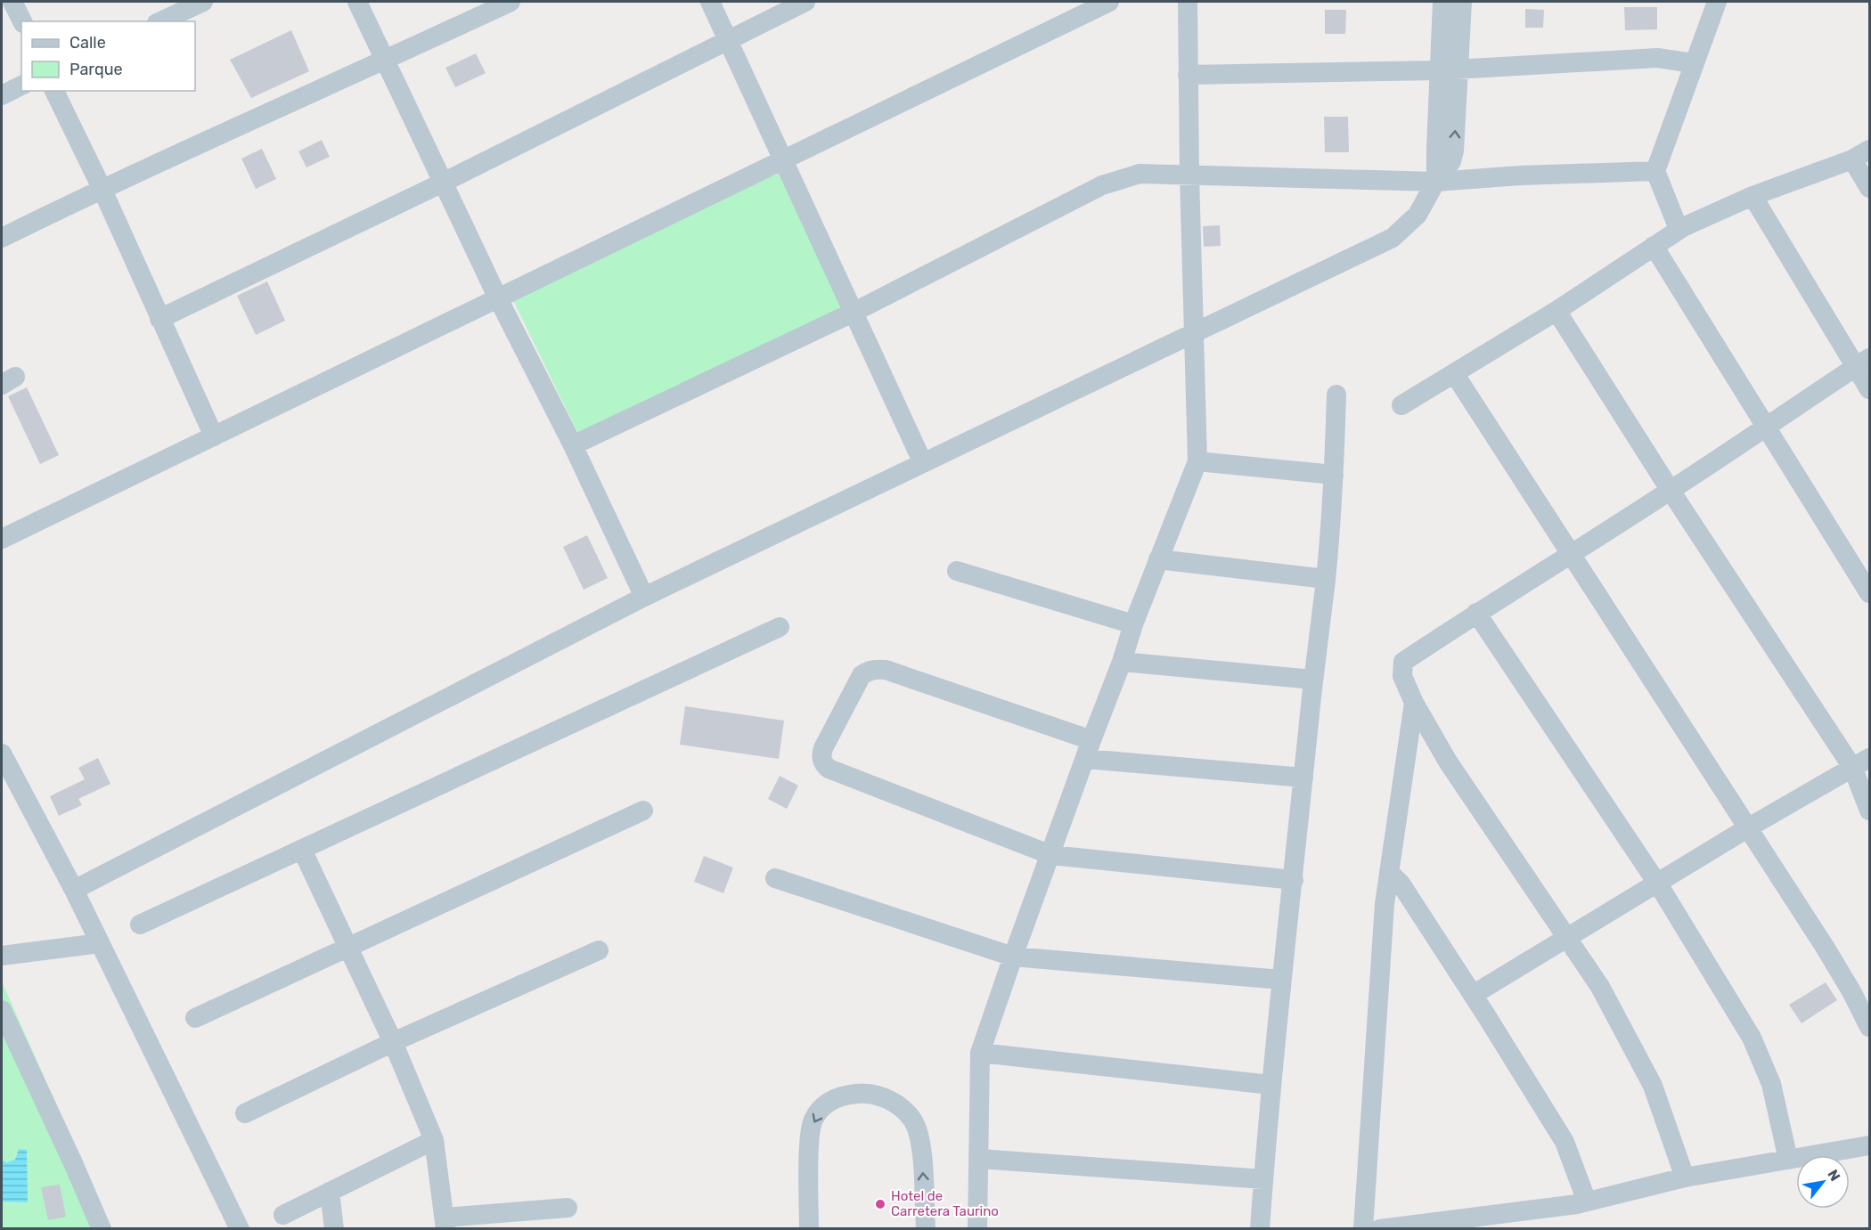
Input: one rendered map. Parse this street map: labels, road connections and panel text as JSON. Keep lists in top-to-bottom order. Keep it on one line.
{"places":["Hotel de Carretera Taurino"],"legend":["Calle","Parque"],"north":"top right"}
